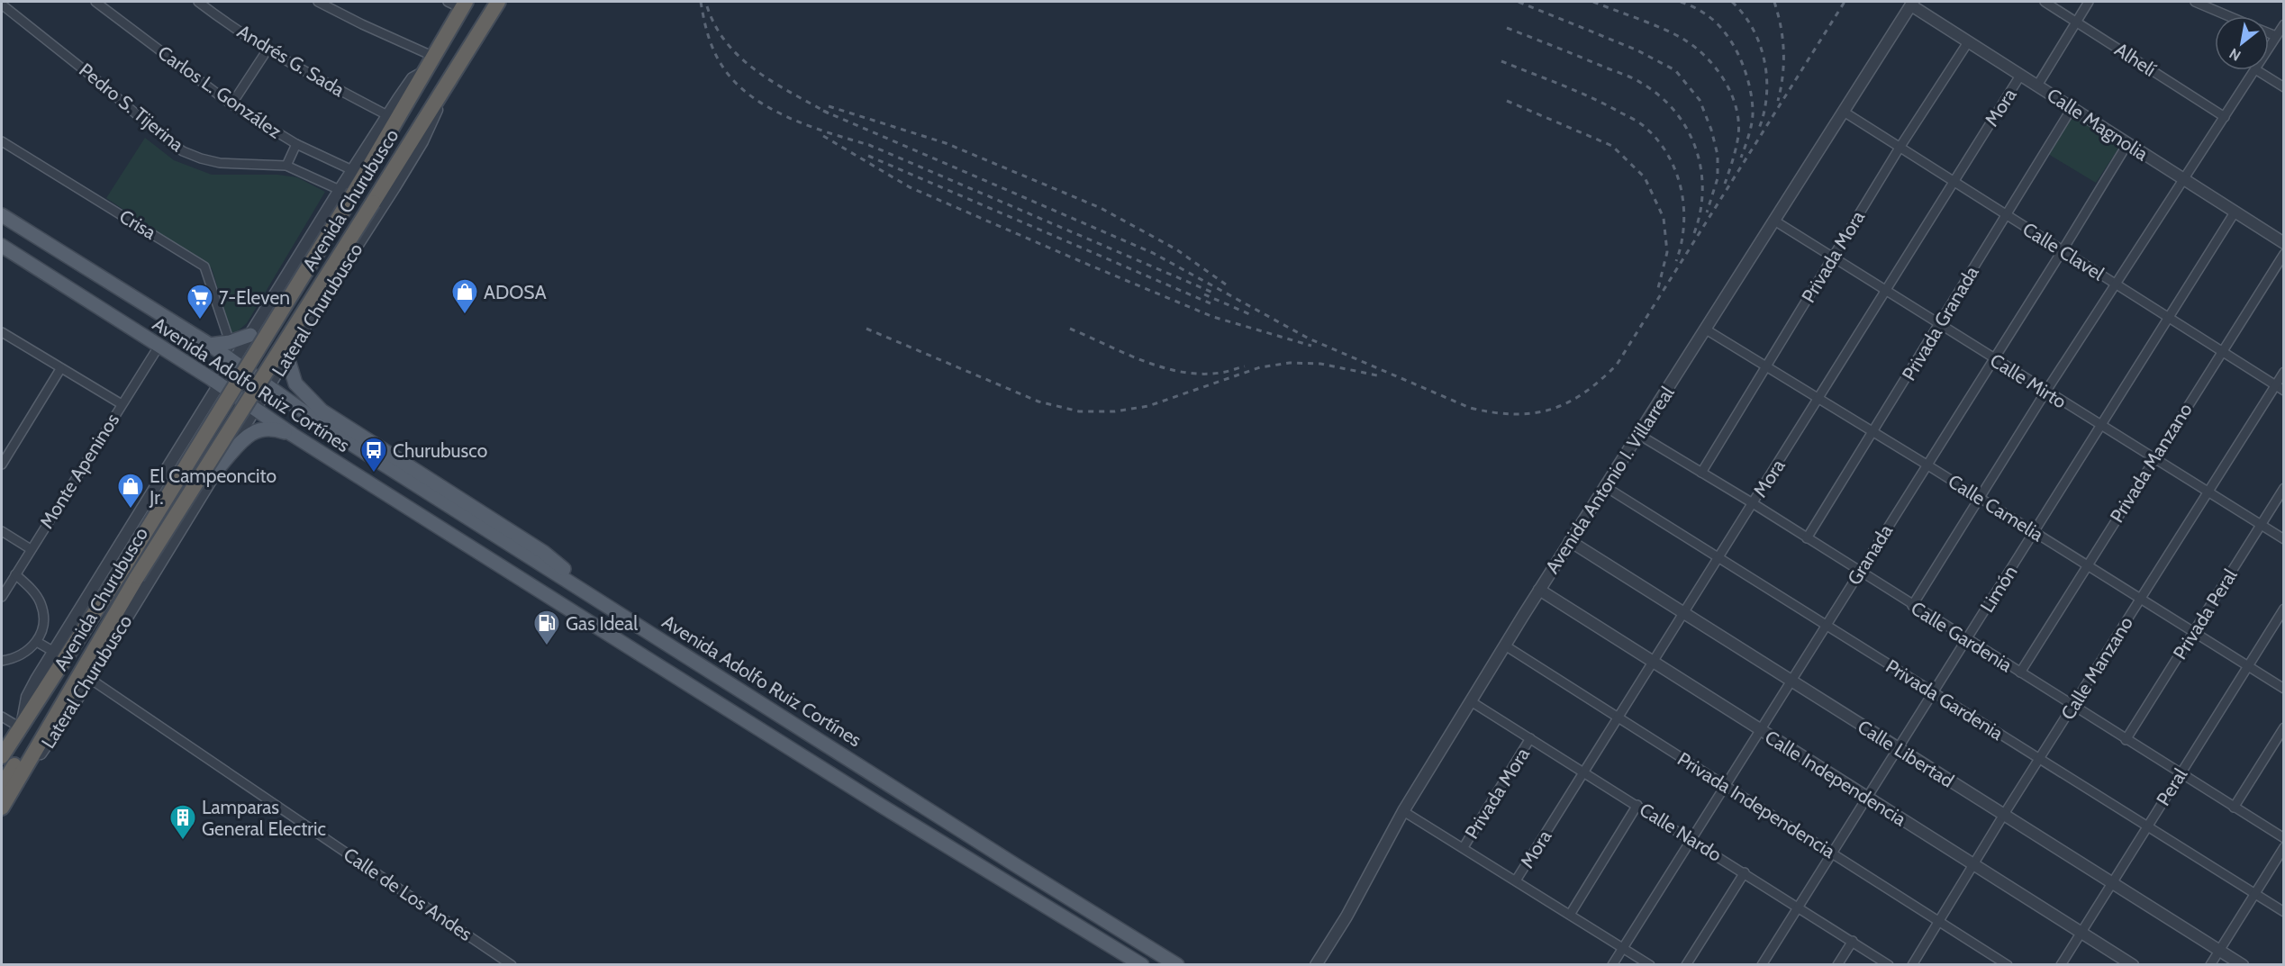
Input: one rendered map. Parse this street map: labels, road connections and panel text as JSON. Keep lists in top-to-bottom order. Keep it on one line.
{"streets":{"highway":["Avenida Churubusco"],"main road":["Avenida Adolfo Ruiz Cortínes"],"street":["Alhelí","Andrés G. Sada","Carlos L. González","Pedro S. Tijerina","Mora","Calle Magnolia","Crisa","Calle Clavel","Privada Mora","Lateral Churubusco","Privada Granada","Calle Mirto","Privada Manzano","Monte Apeninos","Avenida Antonio I. Villarreal","Calle Camelia","Granada","Limón","Privada Peral","Calle Gardenia","Calle Manzano","Privada Gardenia","Calle Libertad","Calle Independencia","Peral","Privada Independencia","Calle Nardo","Calle de Los Andes"]},"crossings":[["Alhelí","Mora"],["Andrés G. Sada","Lateral Churubusco"],["Carlos L. González","Lateral Churubusco"],["Pedro S. Tijerina","Avenida Churubusco"],["Pedro S. Tijerina","Lateral Churubusco"],["Mora","Calle Magnolia"],["Mora","Calle Clavel"],["Mora","Calle Mirto"],["Mora","Calle Camelia"],["Mora","Calle Gardenia"],["Mora","Privada Gardenia"],["Mora","Calle Libertad"],["Mora","Calle Independencia"],["Mora","Privada Independencia"],["Mora","Calle Nardo"],["Calle Magnolia","Privada Mora"],["Calle Magnolia","Privada Granada"],["Calle Magnolia","Avenida Antonio I. Villarreal"],["Calle Magnolia","Granada"],["Calle Magnolia","Limón"],["Avenida Churubusco","Lateral Churubusco"],["Calle Clavel","Privada Mora"],["Calle Clavel","Privada Granada"],["Calle Clavel","Privada Manzano"],["Calle Clavel","Avenida Antonio I. Villarreal"],["Calle Clavel","Granada"],["Calle Clavel","Limón"],["Calle Clavel","Calle Manzano"],["Privada Mora","Calle Mirto"],["Privada Mora","Calle Camelia"],["Privada Mora","Calle Gardenia"],["Privada Mora","Calle Nardo"],["Lateral Churubusco","Avenida Adolfo Ruiz Cortínes"],["Lateral Churubusco","Calle de Los Andes"],["Privada Granada","Calle Mirto"],["Privada Granada","Calle Camelia"],["Privada Granada","Calle Gardenia"],["Calle Mirto","Privada Manzano"],["Calle Mirto","Avenida Antonio I. Villarreal"],["Calle Mirto","Granada"],["Calle Mirto","Limón"],["Calle Mirto","Privada Peral"],["Calle Mirto","Calle Manzano"],["Avenida Adolfo Ruiz Cortínes","Monte Apeninos"],["Privada Manzano","Calle Camelia"],["Privada Manzano","Calle Gardenia"],["Avenida Antonio I. Villarreal","Calle Camelia"],["Avenida Antonio I. Villarreal","Calle Gardenia"],["Avenida Antonio I. Villarreal","Privada Gardenia"],["Avenida Antonio I. Villarreal","Calle Libertad"],["Avenida Antonio I. Villarreal","Calle Independencia"],["Avenida Antonio I. Villarreal","Privada Independencia"],["Avenida Antonio I. Villarreal","Calle Nardo"],["Calle Camelia","Granada"],["Calle Camelia","Limón"],["Calle Camelia","Privada Peral"],["Calle Camelia","Calle Manzano"],["Calle Camelia","Peral"],["Granada","Calle Gardenia"],["Granada","Privada Gardenia"],["Granada","Calle Libertad"],["Granada","Calle Independencia"],["Granada","Privada Independencia"],["Granada","Calle Nardo"],["Limón","Calle Gardenia"],["Limón","Privada Gardenia"],["Limón","Calle Libertad"],["Limón","Calle Independencia"],["Limón","Privada Independencia"],["Limón","Calle Nardo"],["Privada Peral","Calle Gardenia"],["Calle Gardenia","Calle Manzano"],["Calle Gardenia","Peral"],["Calle Manzano","Privada Gardenia"],["Calle Manzano","Calle Libertad"],["Calle Manzano","Calle Independencia"],["Calle Manzano","Privada Independencia"],["Privada Gardenia","Peral"],["Calle Libertad","Peral"],["Calle Independencia","Peral"]],"places":{"shop":["ADOSA","El Campeoncito Jr."],"supermarket":["7-Eleven"],"bus stop":["Churubusco"],"fuel station":["Gas Ideal"],"building":["Lamparas General Electric"]},"north":"bottom left"}
